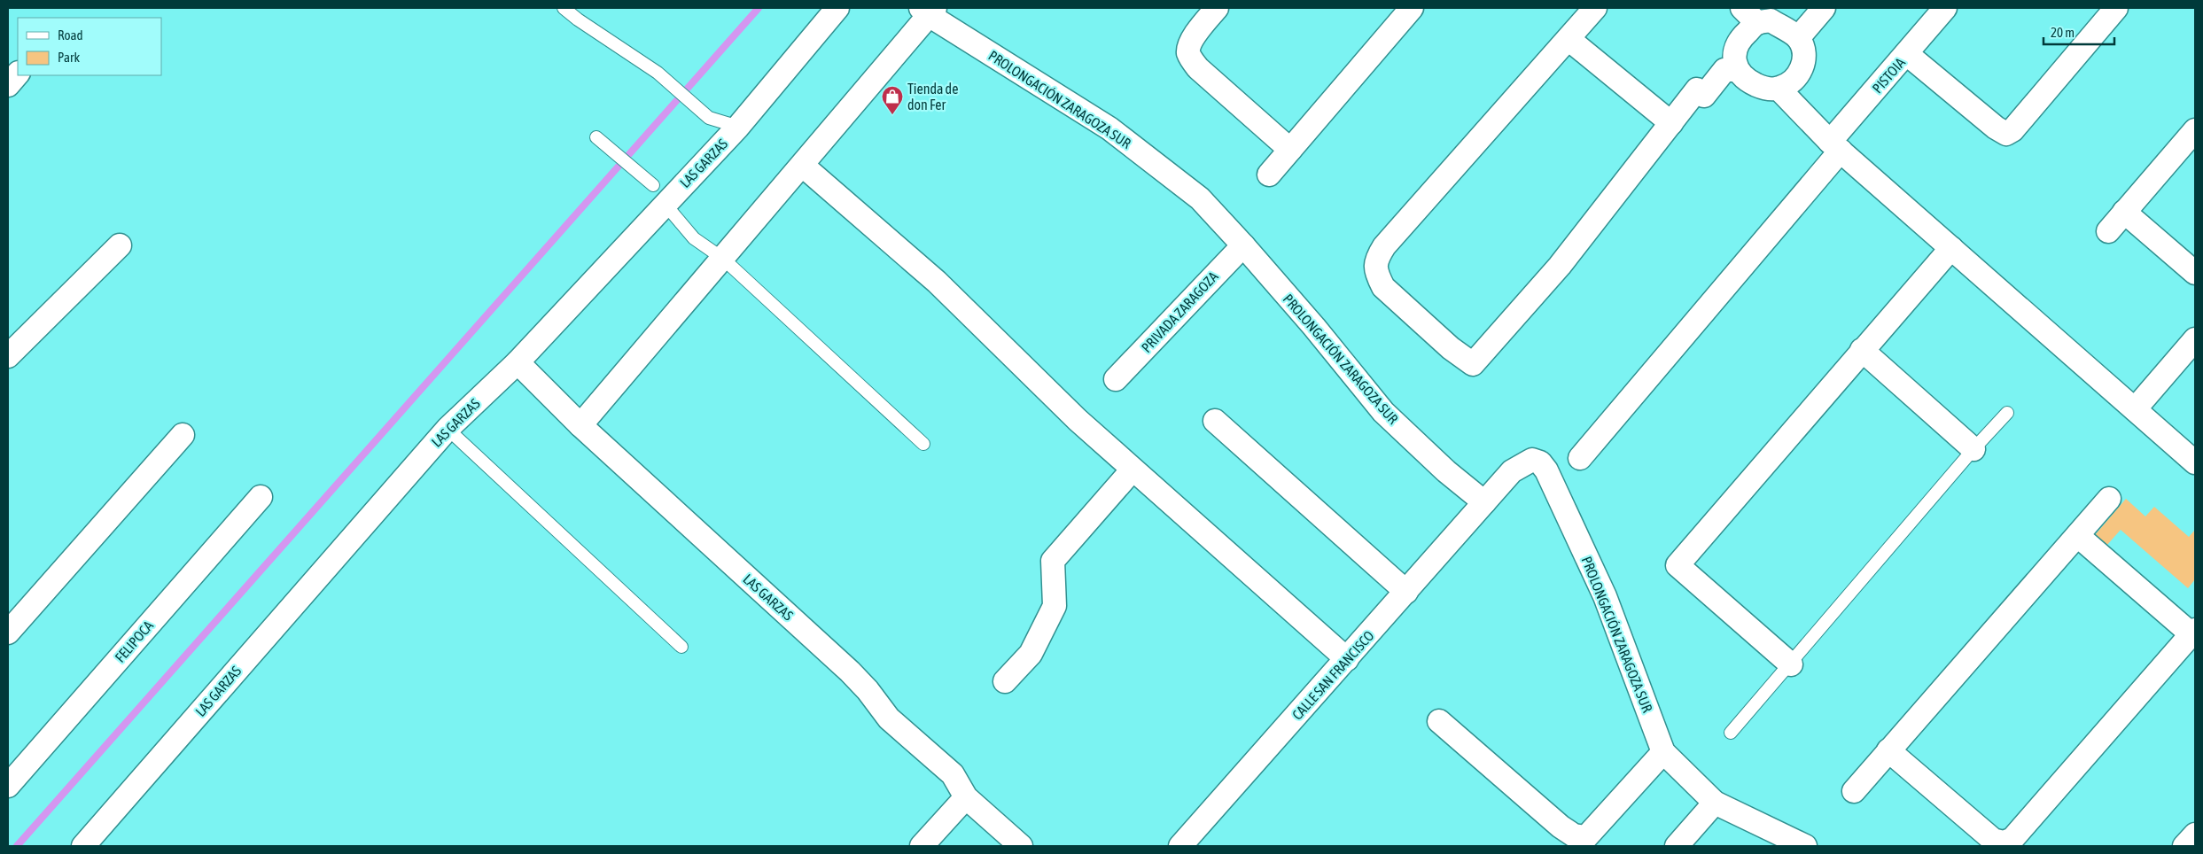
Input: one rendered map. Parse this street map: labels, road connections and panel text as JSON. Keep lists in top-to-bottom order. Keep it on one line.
{"streets":{"street":["PISTOIA","PROLONGACIÓN ZARAGOZA SUR","LAS GARZAS","PRIVADA ZARAGOZA","FELIPOCA","CALLE SAN FRANCISCO"]},"crossings":[["PROLONGACIÓN ZARAGOZA SUR","PRIVADA ZARAGOZA"],["PROLONGACIÓN ZARAGOZA SUR","CALLE SAN FRANCISCO"]],"places":{"shop":["Tienda de don Fer"]},"legend":["Road","Park"],"scale_bar":"20 m"}
